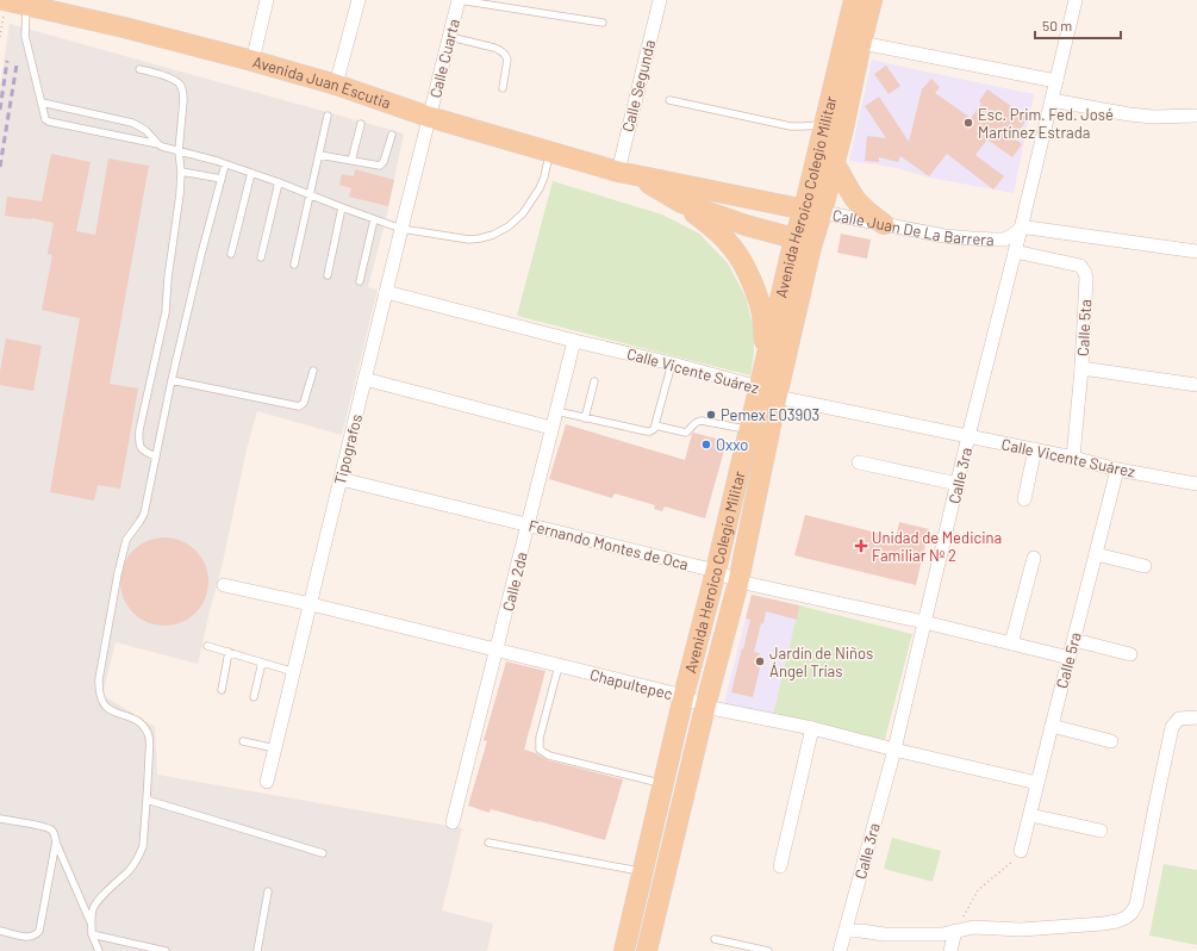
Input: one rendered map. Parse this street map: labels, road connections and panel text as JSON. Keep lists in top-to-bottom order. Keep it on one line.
{"streets":{"main road":["Avenida Juan Escutia","Avenida Heroico Colegio Militar"],"street":["Calle Cuarta","Calle Segunda","Calle Juan De La Barrera","Calle 5ta","Calle Vicente Suárez","Tipografos","Calle 3ra","Fernando Montes de Oca","Calle 2da","Calle 5ra","Chapultepec"]},"crossings":[["Calle Cuarta","Avenida Juan Escutia"],["Calle Cuarta","Tipografos"],["Avenida Juan Escutia","Calle Segunda"],["Avenida Juan Escutia","Avenida Heroico Colegio Militar"],["Avenida Juan Escutia","Calle Juan De La Barrera"],["Avenida Juan Escutia","Tipografos"],["Avenida Heroico Colegio Militar","Calle Juan De La Barrera"],["Avenida Heroico Colegio Militar","Calle Vicente Suárez"],["Avenida Heroico Colegio Militar","Fernando Montes de Oca"],["Avenida Heroico Colegio Militar","Chapultepec"],["Calle Juan De La Barrera","Calle 3ra"],["Calle 5ta","Calle Vicente Suárez"],["Calle 5ta","Calle 3ra"],["Calle Vicente Suárez","Tipografos"],["Calle Vicente Suárez","Calle 3ra"],["Calle Vicente Suárez","Calle 2da"],["Calle Vicente Suárez","Calle 5ra"],["Tipografos","Fernando Montes de Oca"],["Tipografos","Chapultepec"],["Calle 3ra","Fernando Montes de Oca"],["Calle 3ra","Chapultepec"],["Fernando Montes de Oca","Calle 2da"],["Fernando Montes de Oca","Calle 5ra"],["Calle 2da","Chapultepec"],["Calle 5ra","Chapultepec"]],"places":{"other":["Esc. Prim. Fed. José Martínez Estrada","Pemex E03903","Oxxo","Jardín de Niños Ángel Trías"],"health":["Unidad de Medicina Familiar Nº 2"]},"scale_bar":"50 m"}
